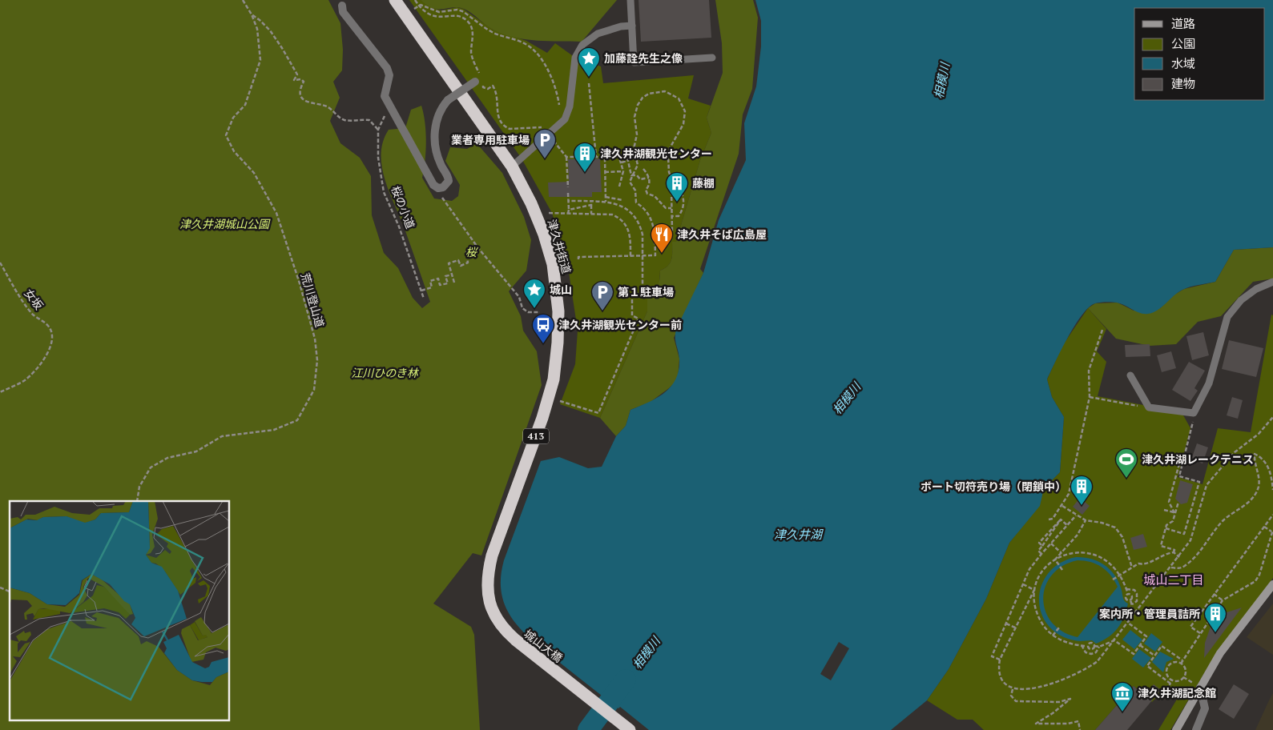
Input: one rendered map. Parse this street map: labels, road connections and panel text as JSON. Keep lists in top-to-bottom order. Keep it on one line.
{"streets":{"highway":["津久井街道","413","城山大橋"],"path":["桜の小道","女坂","荒川登山道"]},"crossings":[["津久井街道","城山大橋"]],"districts":["城山二丁目"],"water":["相模川","津久井湖"],"parks":["津久井湖城山公園","桜","江川ひのき林"],"places":{"place":["加藤詮先生之像","城山"],"parking":["業者専用駐車場","第１駐車場"],"building":["津久井湖観光センター","藤棚","ボート切符売り場（閉鎖中）","案内所・管理員詰所"],"restaurant":["津久井そば広島屋"],"bus stop":["津久井湖観光センター前"],"sports":["津久井湖レークテニス"],"museum":["津久井湖記念館"]},"legend":["道路","公園","水域","建物"]}
